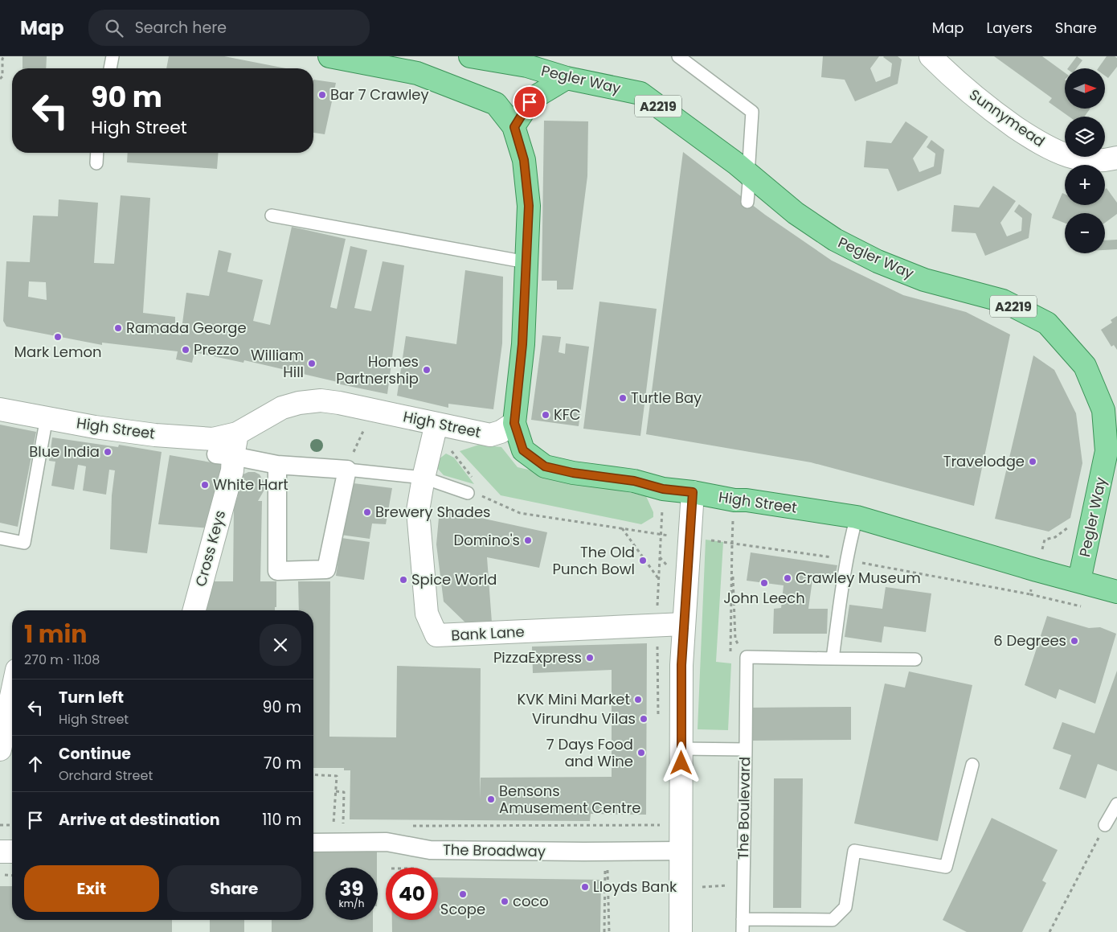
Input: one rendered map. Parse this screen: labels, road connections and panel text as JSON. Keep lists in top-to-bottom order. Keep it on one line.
{"streets":{"main road":["Pegler Way","A2219","High Street"],"street":["Sunnymead","Cross Keys","Bank Lane","The Broadway"],"lane":["The Boulevard"]},"crossings":[["Pegler Way","High Street"],["High Street","Cross Keys"],["High Street","Bank Lane"]],"places":["Bar 7 Crawley","Ramada George","Mark Lemon","Prezzo","William Hill","Homes Partnership","Turtle Bay","KFC","Blue India","Travelodge","White Hart","Brewery Shades","Domino's","The Old Punch Bowl","Crawley Museum","Spice World","John Leech","6 Degrees","PizzaExpress","KVK Mini Market","Virundhu Vilas","7 Days Food and Wine","Bensons Amusement Centre","Lloyds Bank","Scope","coco"],"north":"right","page":{"header":"Map","search":"Search here","nav":["Map","Layers","Share"],"map_buttons":["+","−"],"turn":["90 m","High Street"],"heading":["1 min","270 m · 11:08"],"list":[{"name":"Turn left","note":"High Street","value":"90 m"},{"name":"Continue","note":"Orchard Street","value":"70 m"},{"name":"Arrive at destination","value":"110 m"}],"buttons":["Exit","Share"],"speed":"39 km/h","limit":"40"}}
